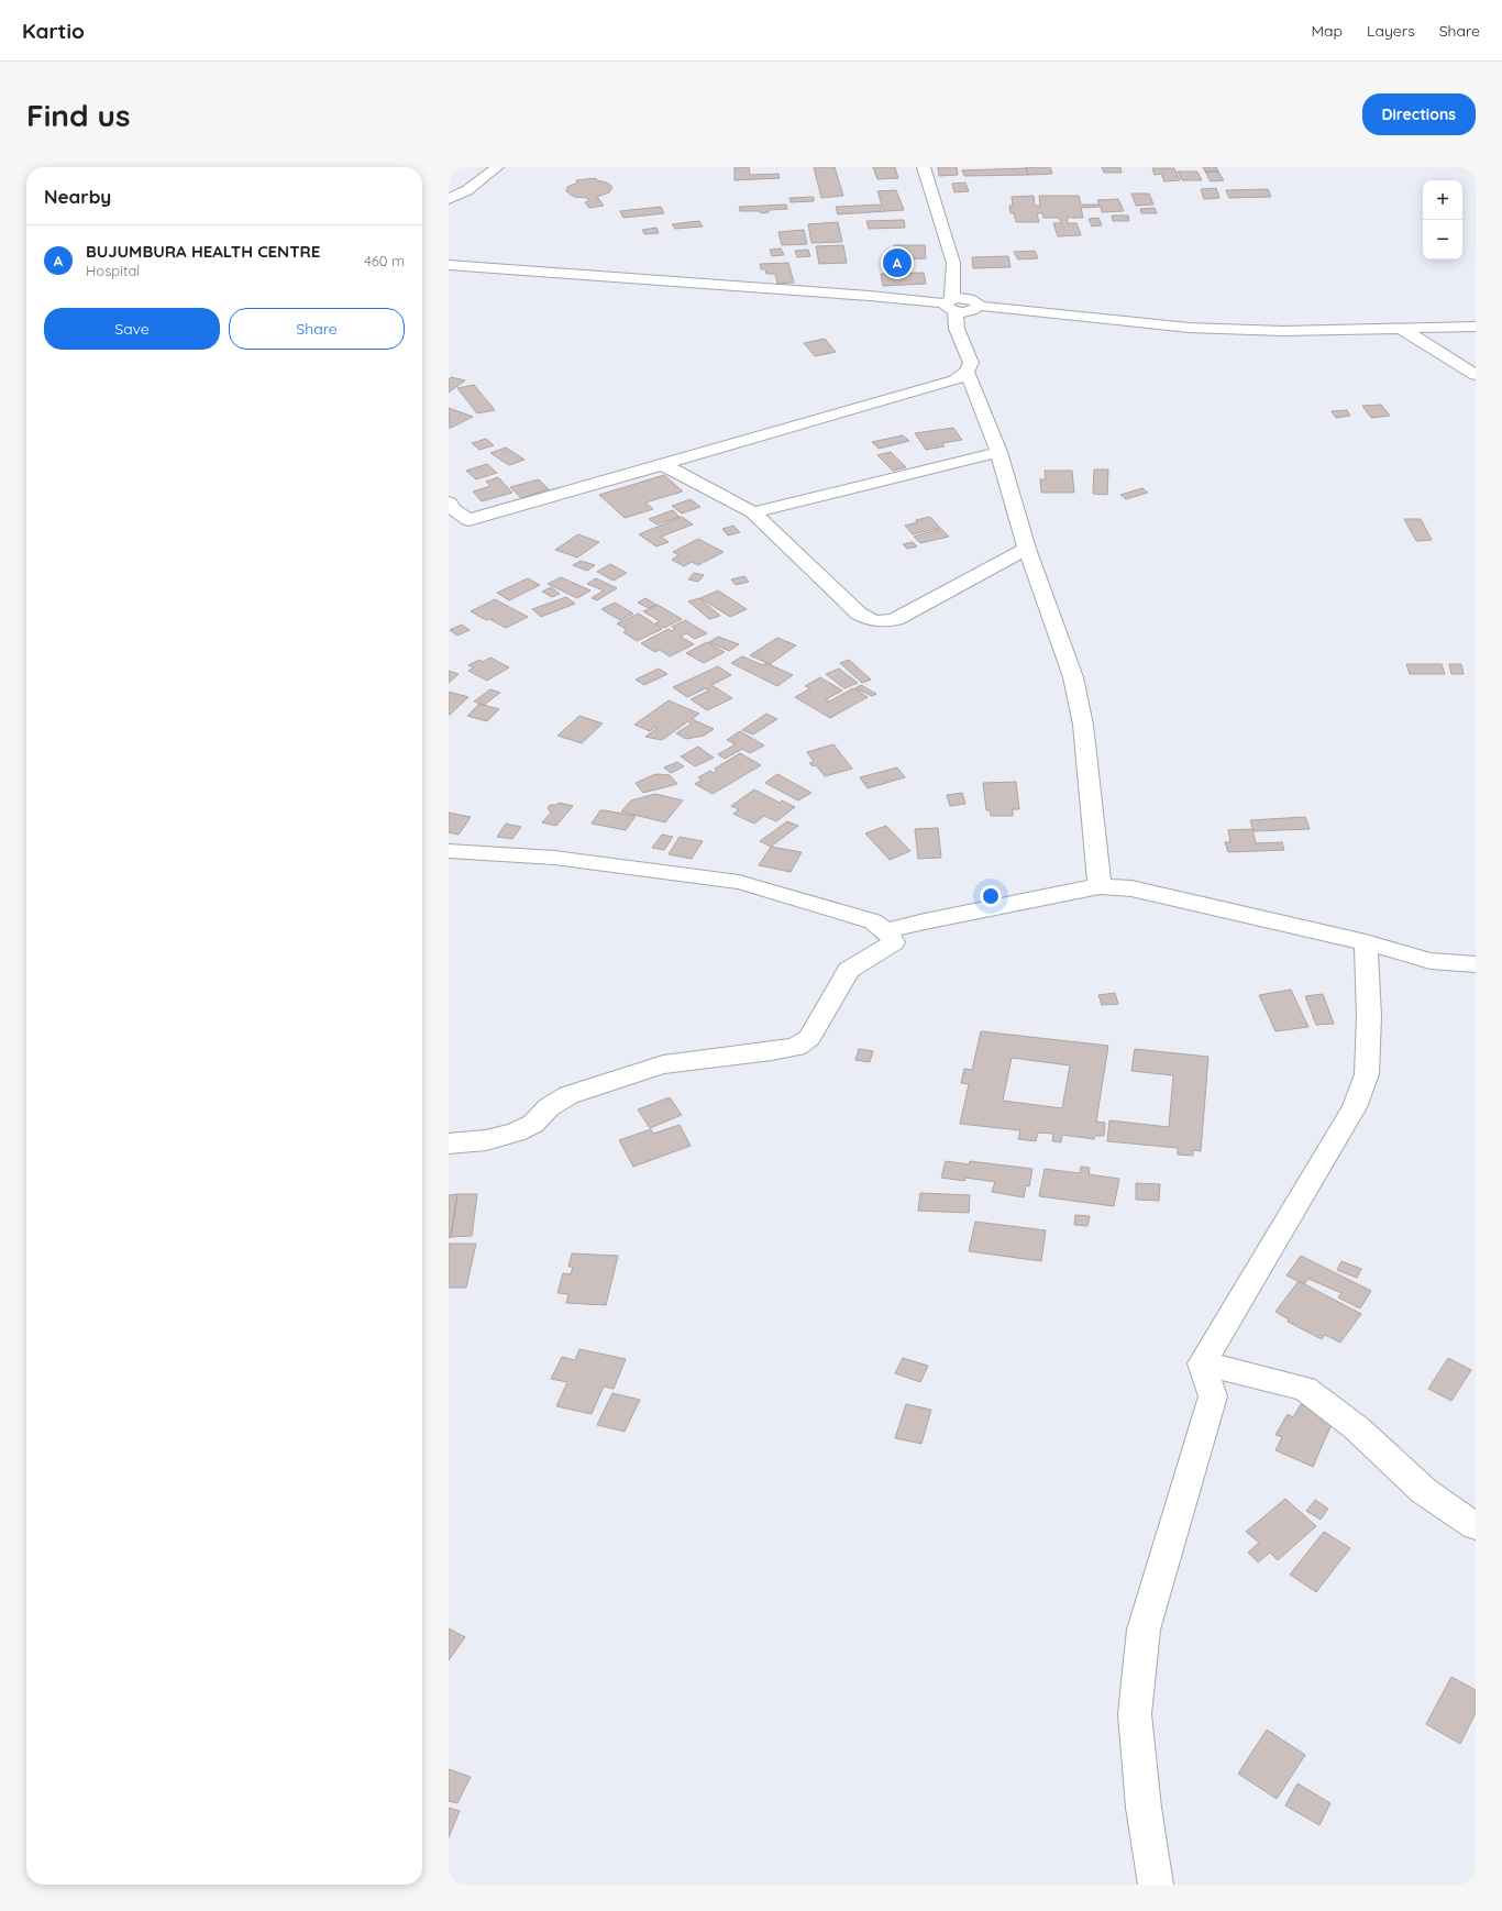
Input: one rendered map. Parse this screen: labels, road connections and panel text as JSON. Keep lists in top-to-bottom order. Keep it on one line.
{"page":{"header":"Kartio","nav":["Map","Layers","Share"],"buttons":["Directions",["Save","Share"]],"title":"Find us","heading":"Nearby","map_buttons":["+","−"],"list":[{"mark":"A","name":"BUJUMBURA HEALTH CENTRE","note":"Hospital","value":"460 m"}],"pins":"A"}}
